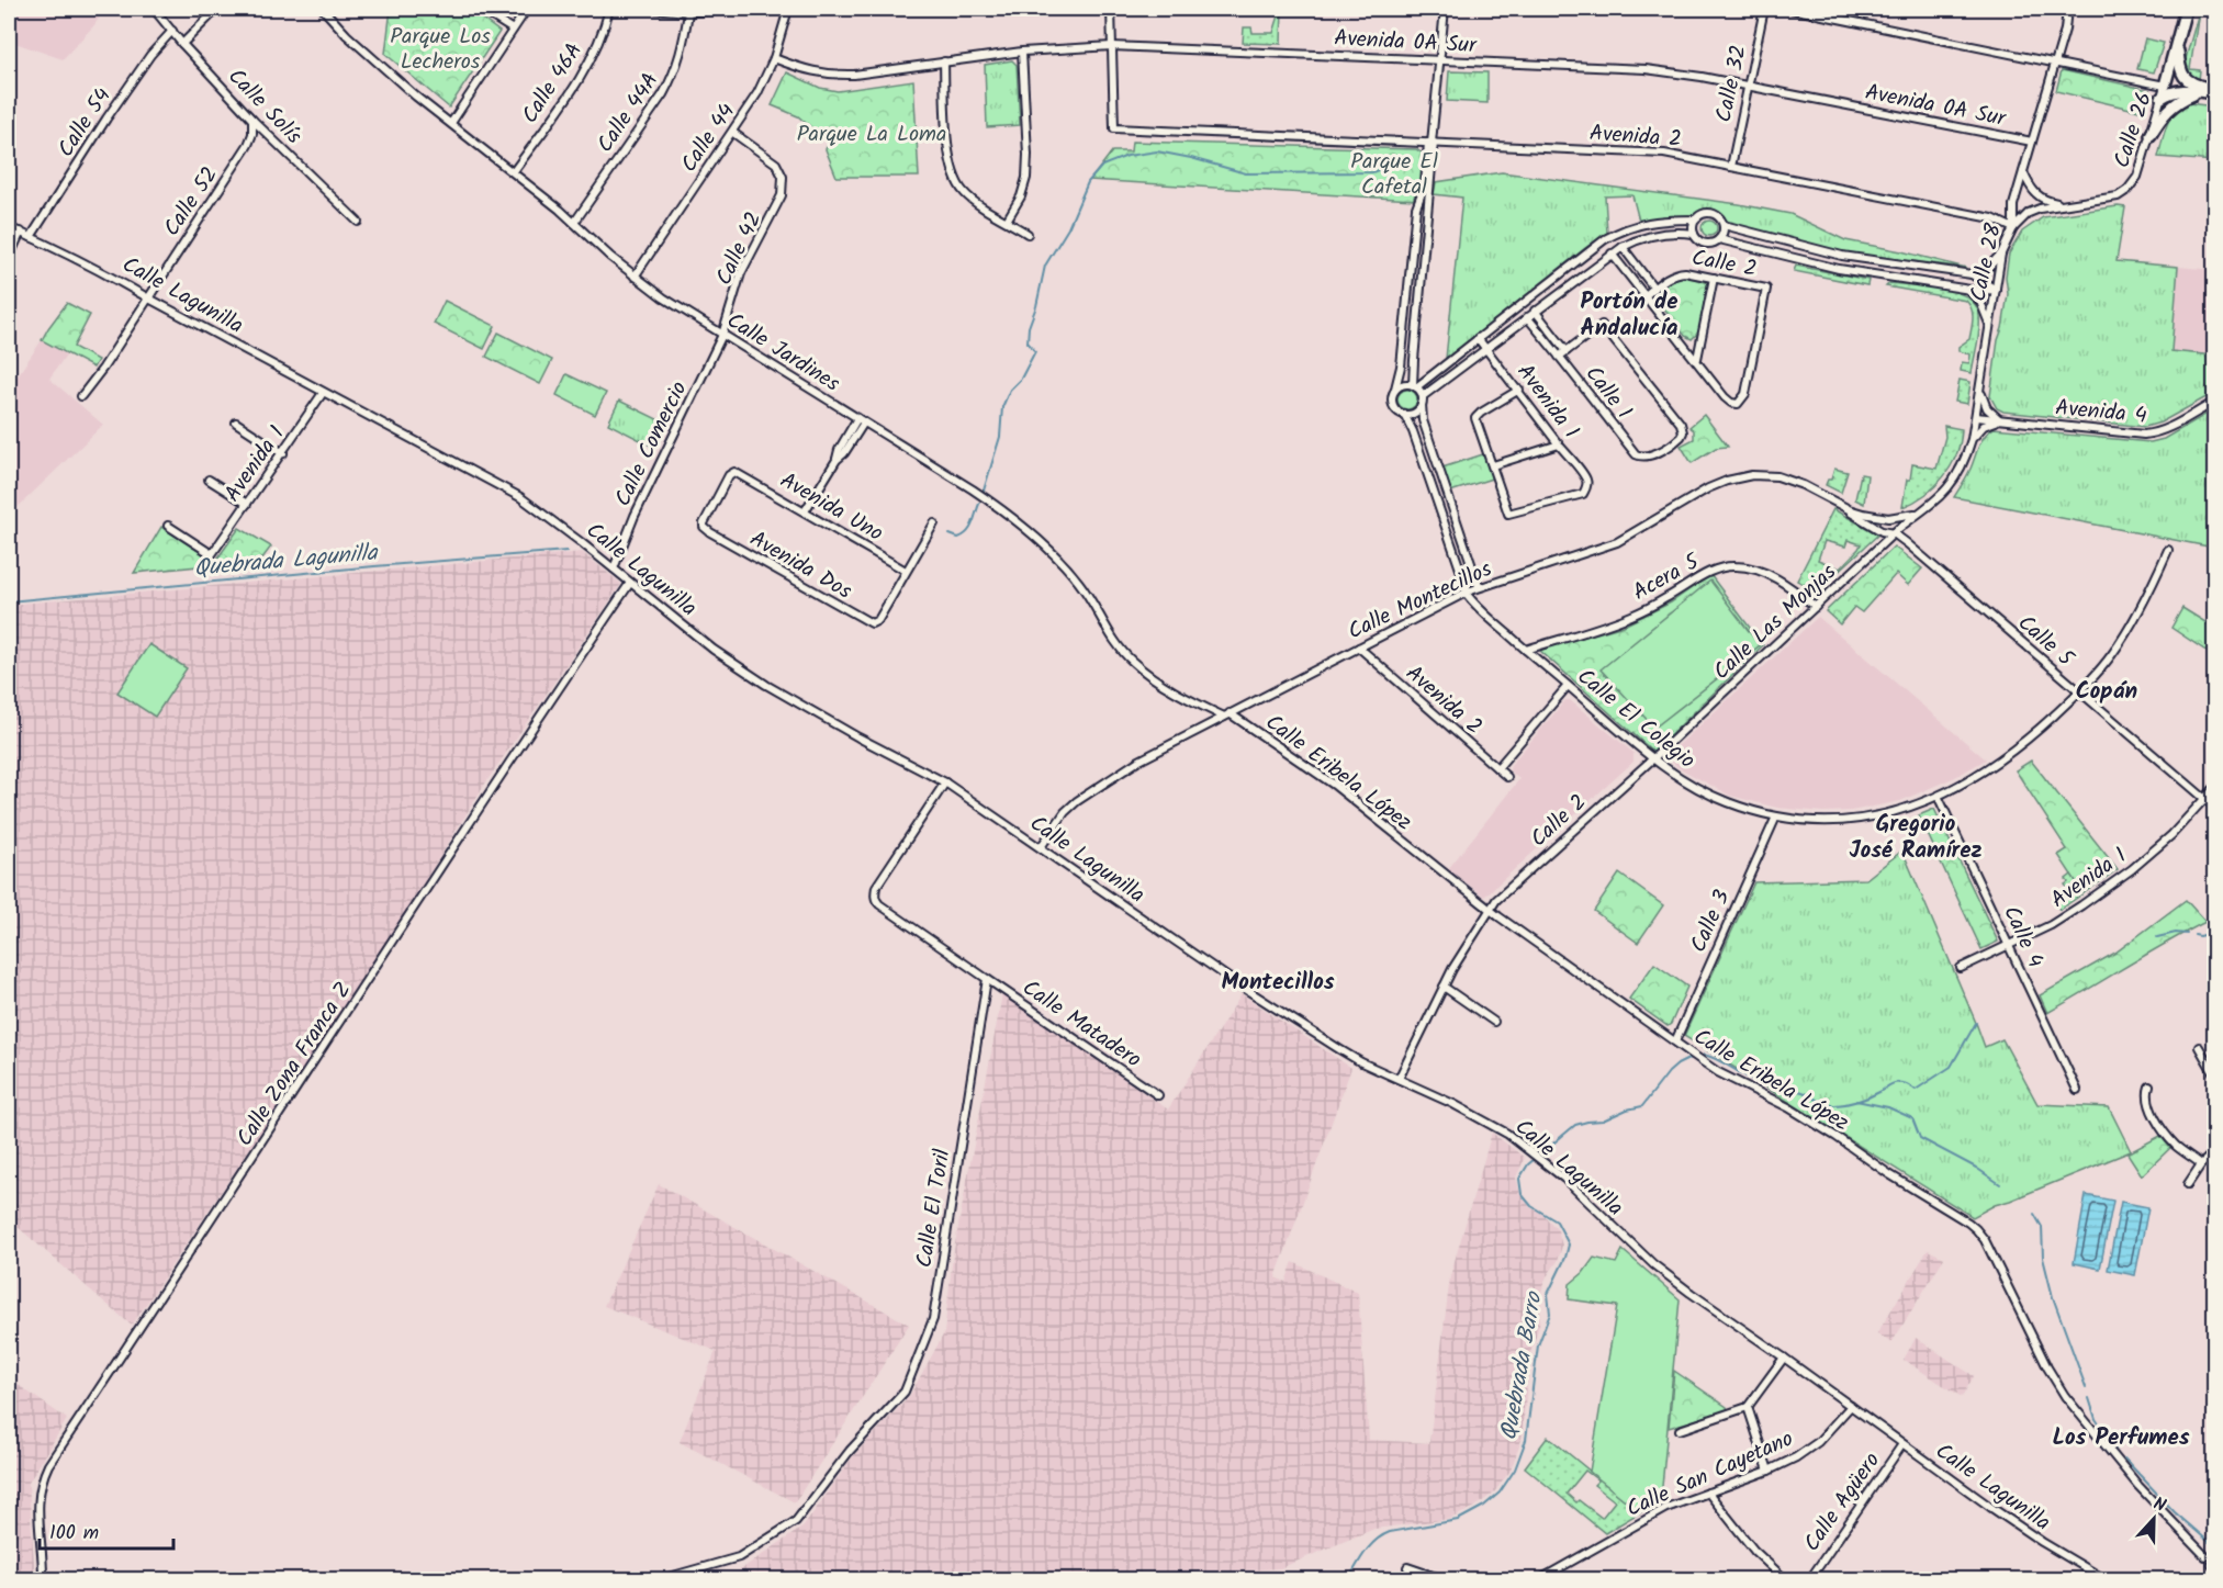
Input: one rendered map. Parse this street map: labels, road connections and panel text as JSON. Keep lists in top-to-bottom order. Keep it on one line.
{"streets":{"street":["Avenida 0A Sur","Calle 46A","Calle 32","Calle Solís","Calle 44A","Calle 54","Calle 26","Avenida 2","Calle 44","Calle 52","Calle 42","Calle 2","Calle 28","Calle Lagunilla","Calle Jardines","Calle 1","Avenida 1","Avenida 4","Calle Comercio","Avenida Uno","Avenida Dos","Acera 5","Calle Montecillos","Calle Las Monjas","Calle 5","Calle El Colegio","Calle Eribela López","Calle 3","Calle 4","Calle Matadero","Calle Zona Franca Z","Calle El Toril","Calle San Cayetano","Calle Agüero"]},"crossings":[["Avenida 0A Sur","Calle 32"],["Avenida 0A Sur","Avenida 2"],["Avenida 0A Sur","Calle 44"],["Avenida 0A Sur","Calle 28"],["Calle 46A","Calle Jardines"],["Calle 32","Avenida 2"],["Calle Solís","Calle 54"],["Calle Solís","Calle 52"],["Calle 44A","Calle Jardines"],["Calle 54","Calle Lagunilla"],["Avenida 2","Calle 28"],["Avenida 2","Calle Montecillos"],["Calle 44","Calle 42"],["Calle 44","Calle Jardines"],["Calle 52","Calle Lagunilla"],["Calle 42","Calle Jardines"],["Calle 42","Calle Comercio"],["Calle 2","Calle Lagunilla"],["Calle 2","Calle Las Monjas"],["Calle 2","Calle El Colegio"],["Calle 2","Calle Eribela López"],["Calle 28","Avenida 4"],["Calle 28","Calle Montecillos"],["Calle 28","Calle Las Monjas"],["Calle Lagunilla","Avenida 1"],["Calle Lagunilla","Calle Comercio"],["Calle Lagunilla","Calle Montecillos"],["Calle Lagunilla","Calle Zona Franca Z"],["Calle Lagunilla","Calle San Cayetano"],["Calle Lagunilla","Calle Agüero"],["Calle Jardines","Calle Comercio"],["Calle Jardines","Calle Montecillos"],["Calle Jardines","Calle Eribela López"],["Calle 1","Avenida 1"],["Avenida 1","Calle 5"],["Avenida 1","Calle 4"],["Avenida Uno","Avenida Dos"],["Acera 5","Calle Las Monjas"],["Acera 5","Calle El Colegio"],["Calle Montecillos","Calle Las Monjas"],["Calle Montecillos","Calle El Colegio"],["Calle Montecillos","Calle Eribela López"],["Calle Las Monjas","Calle 5"],["Calle Las Monjas","Calle El Colegio"],["Calle 5","Calle El Colegio"],["Calle El Colegio","Calle 3"],["Calle El Colegio","Calle 4"],["Calle Eribela López","Calle 3"],["Calle Matadero","Calle El Toril"]],"districts":["Portón de Andalucía","Copán","Gregorio José Ramírez","Montecillos","Los Perfumes"],"water":["Quebrada Lagunilla","Quebrada Barro"],"parks":["Parque Los Lecheros","Parque La Loma","Parque El Cafetal"],"scale_bar":"100 m","north":"top"}
